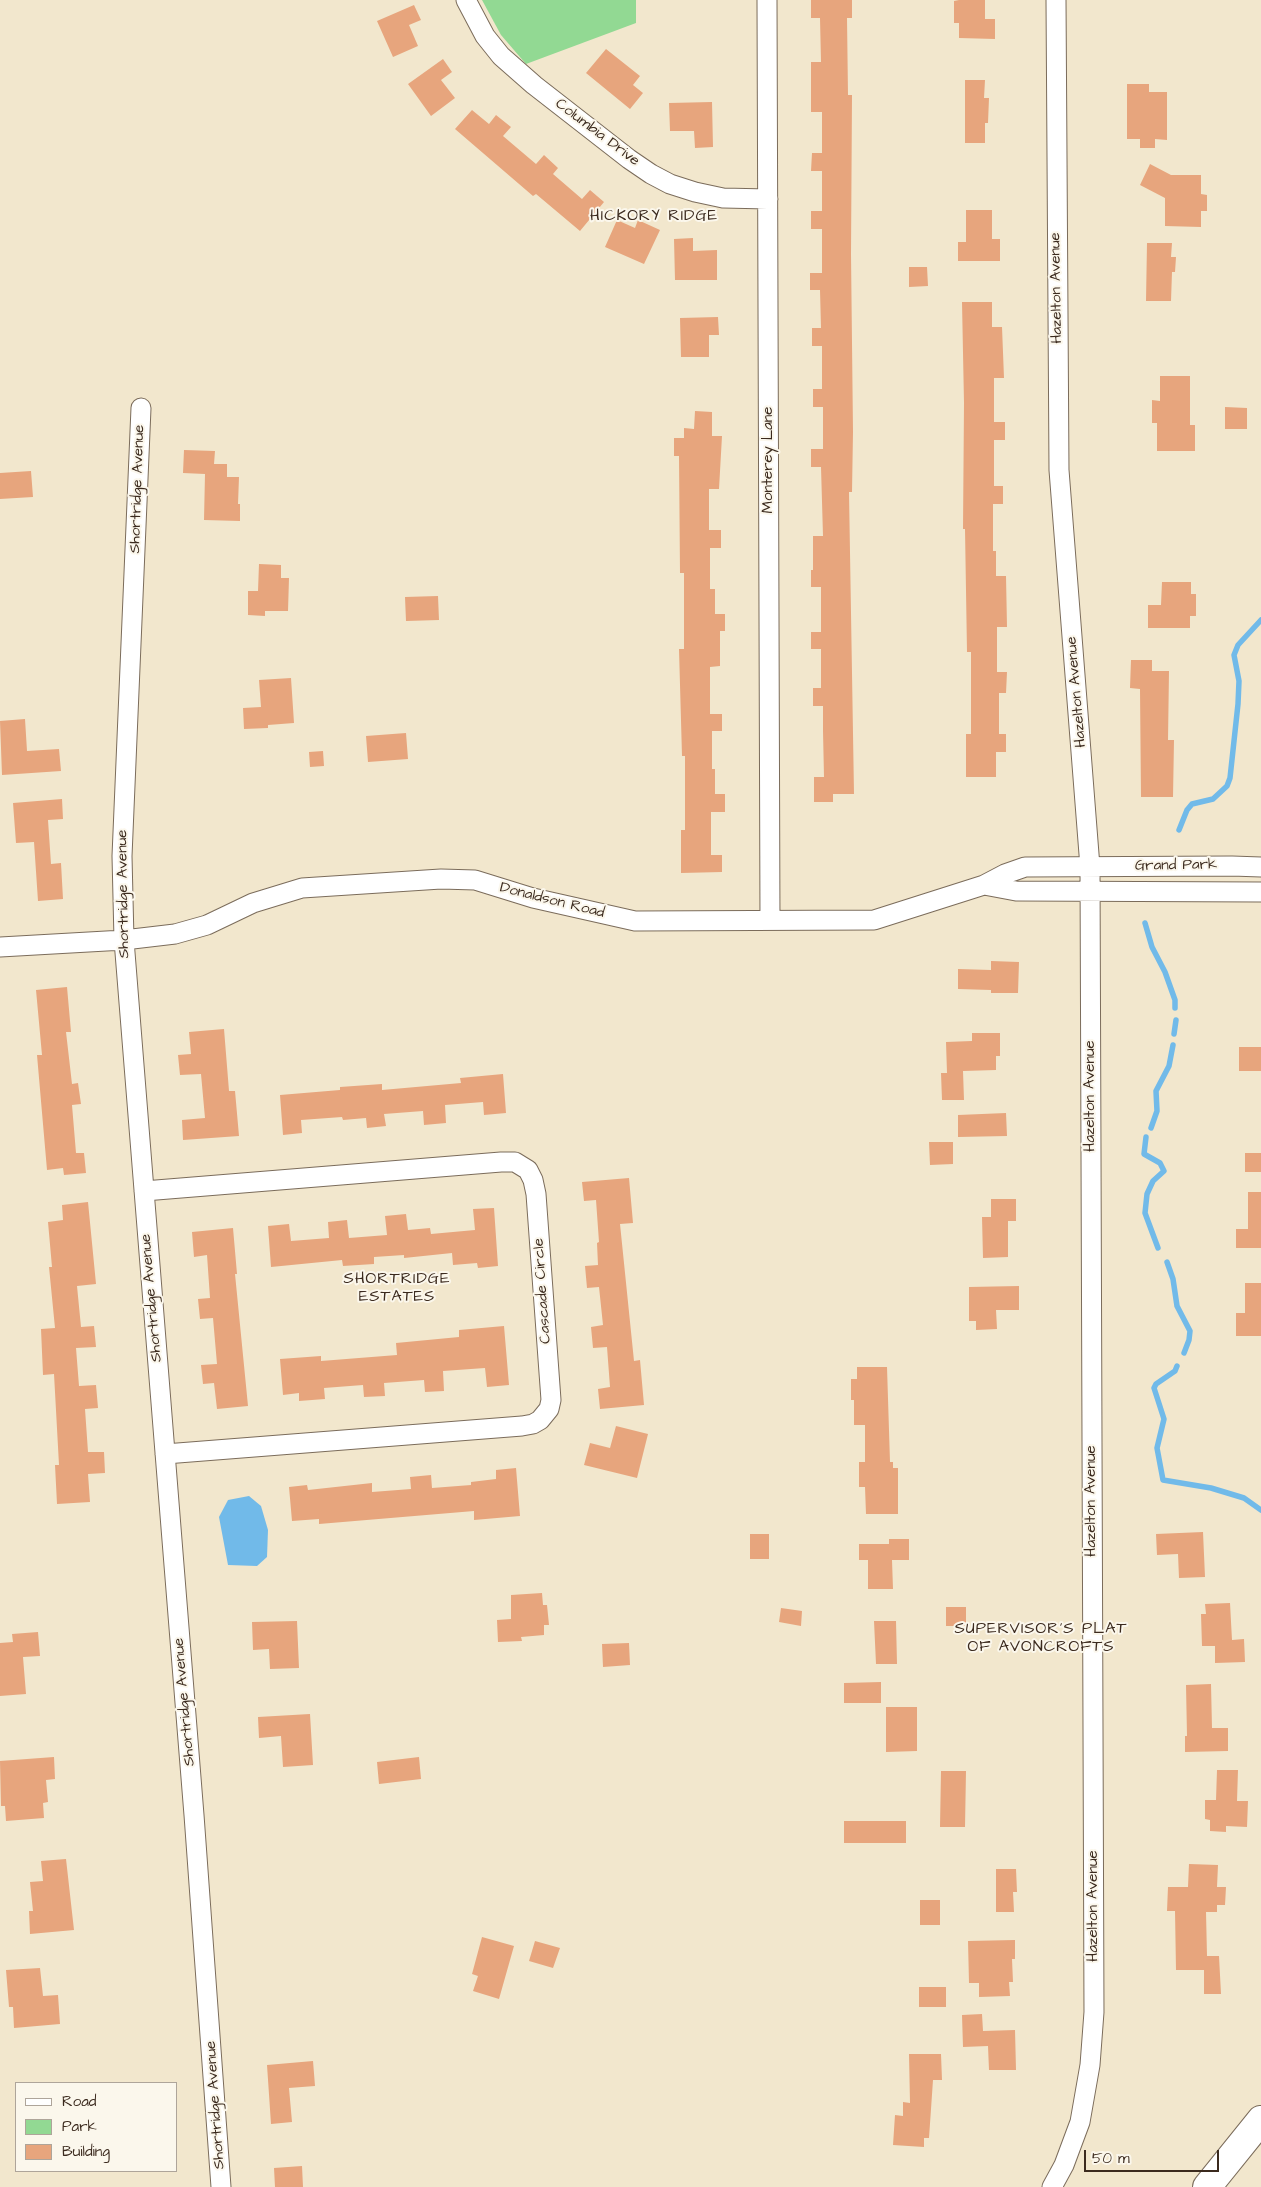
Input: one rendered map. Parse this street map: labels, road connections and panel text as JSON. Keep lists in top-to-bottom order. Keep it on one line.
{"streets":{"street":["Columbia Drive","Hazelton Avenue","Monterey Lane","Shortridge Avenue","Grand Park","Donaldson Road","Cascade Circle"]},"crossings":[["Columbia Drive","Monterey Lane"],["Hazelton Avenue","Grand Park"],["Hazelton Avenue","Donaldson Road"],["Monterey Lane","Donaldson Road"],["Shortridge Avenue","Donaldson Road"],["Shortridge Avenue","Cascade Circle"],["Grand Park","Donaldson Road"]],"districts":["HICKORY RIDGE","SHORTRIDGE ESTATES","SUPERVISOR'S PLAT OF AVONCROFTS"],"legend":["Road","Park","Building"],"scale_bar":"50 m"}
